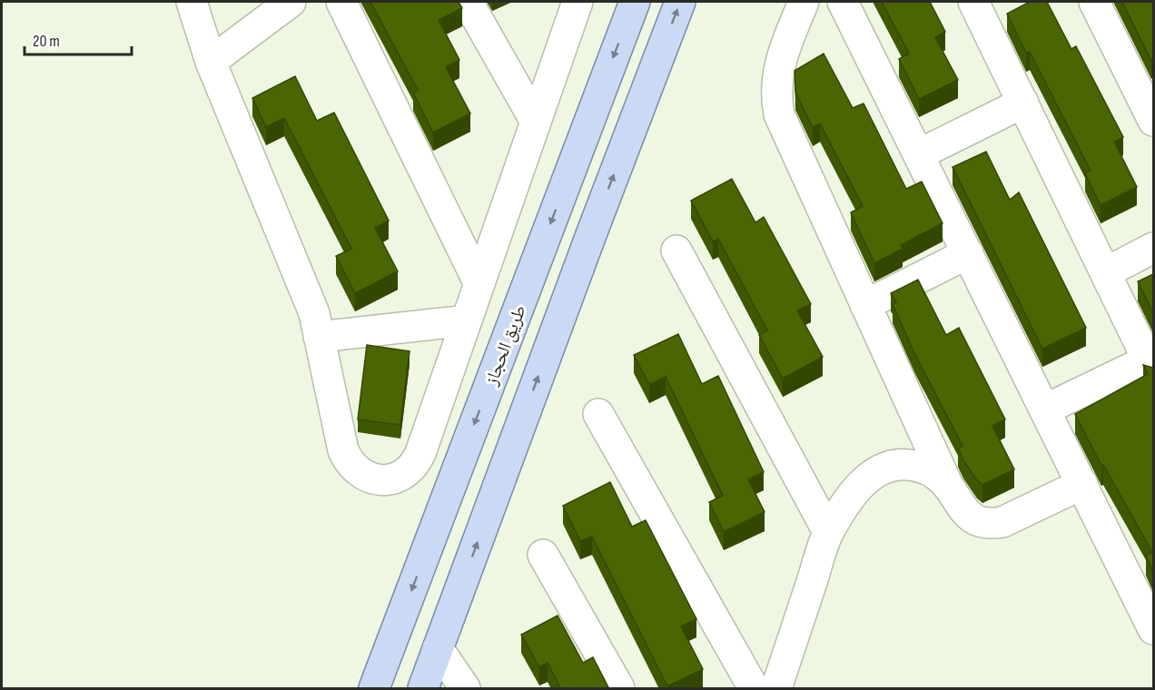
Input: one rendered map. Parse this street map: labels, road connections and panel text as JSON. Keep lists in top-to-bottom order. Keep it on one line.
{"streets":{"main road":["طريق الحجاز"]},"scale_bar":"20 m"}
